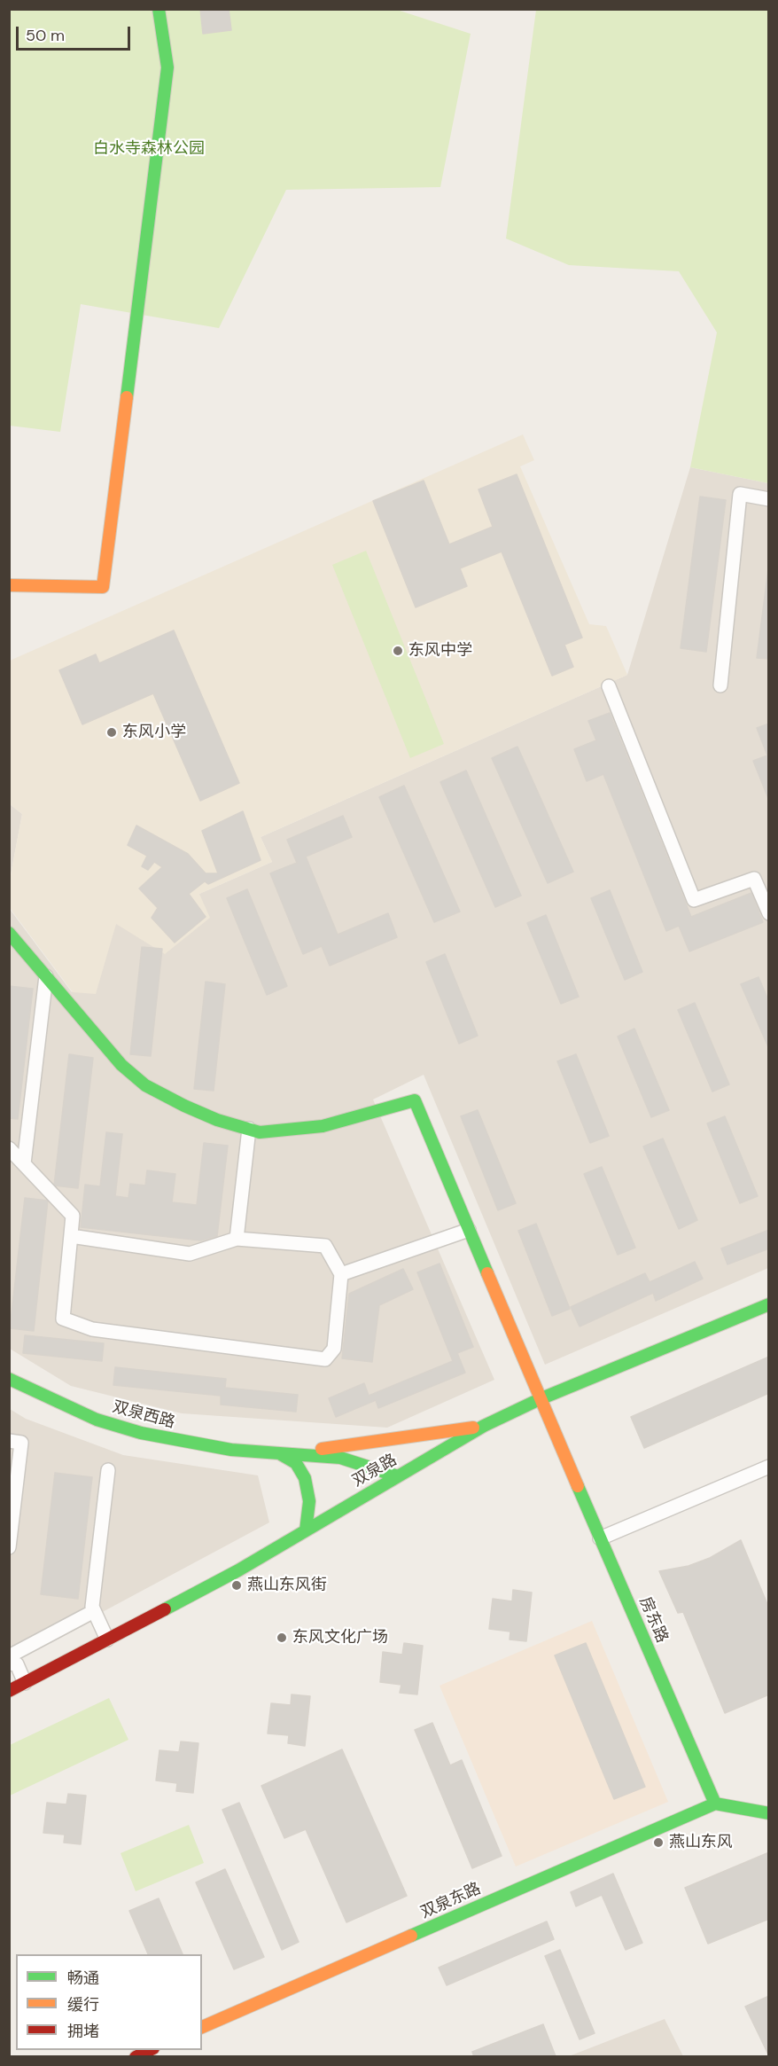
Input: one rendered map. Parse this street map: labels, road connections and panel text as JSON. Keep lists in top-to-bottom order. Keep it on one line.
{"streets":{"street":["双泉西路","双泉路","房东路","双泉东路"]},"crossings":[["双泉西路","双泉路"],["双泉路","房东路"],["房东路","双泉东路"]],"parks":["白水寺森林公园"],"places":["东风中学","东风小学","燕山东风街","东风文化广场","燕山东风"],"legend":["畅通","缓行","拥堵"],"scale_bar":"50 m"}
